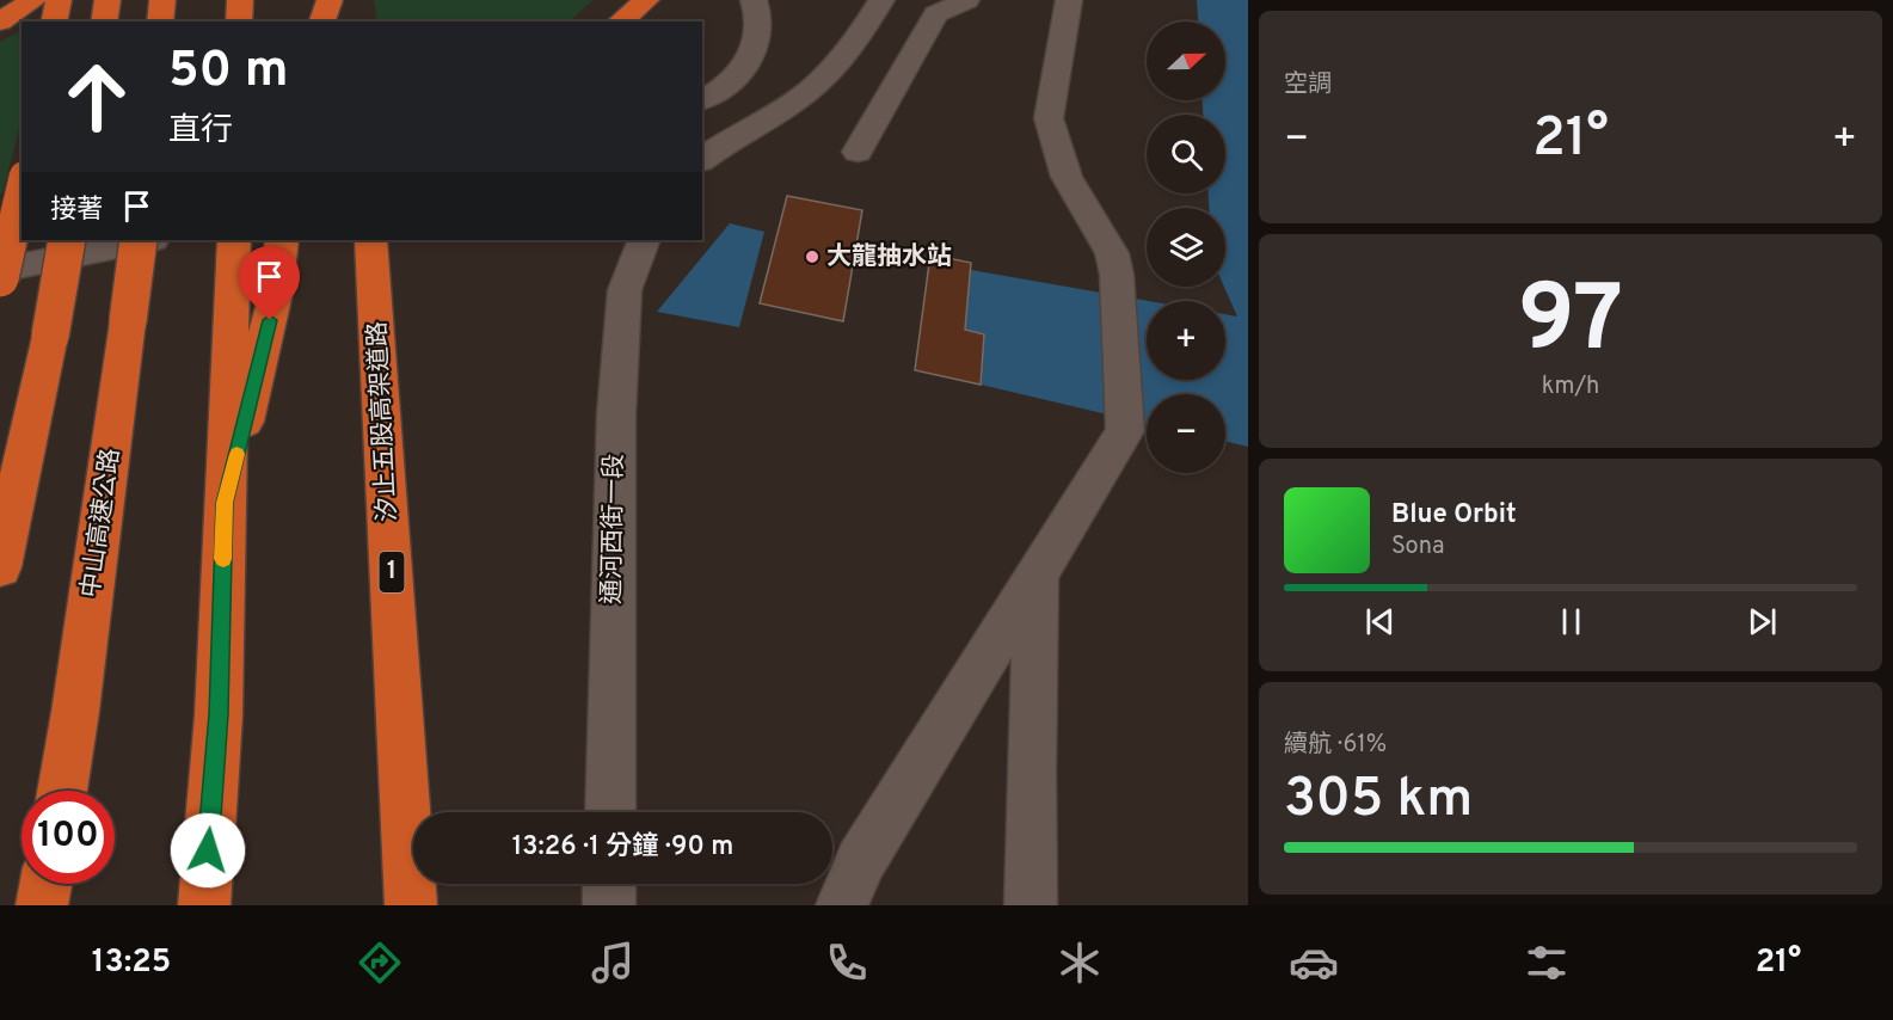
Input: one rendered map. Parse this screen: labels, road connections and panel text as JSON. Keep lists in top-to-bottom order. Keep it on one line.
{"streets":{"highway":["汐止五股高架道路","中山高速公路","1"],"street":["通河西街一段"]},"places":["大龍抽水站"],"north":"right","page":{"tile":["空調",["97","km/h"],["續航 · 61%","305 km"]],"map_buttons":["+","−"],"turn":["50 m","直行"],"heat":["−","21°","+"],"then":"接著","song":["Blue Orbit","Sona"],"limit":"100","trip":"13:26 · 1 分鐘 · 90 m","tabs":["13:25","21°"]}}
